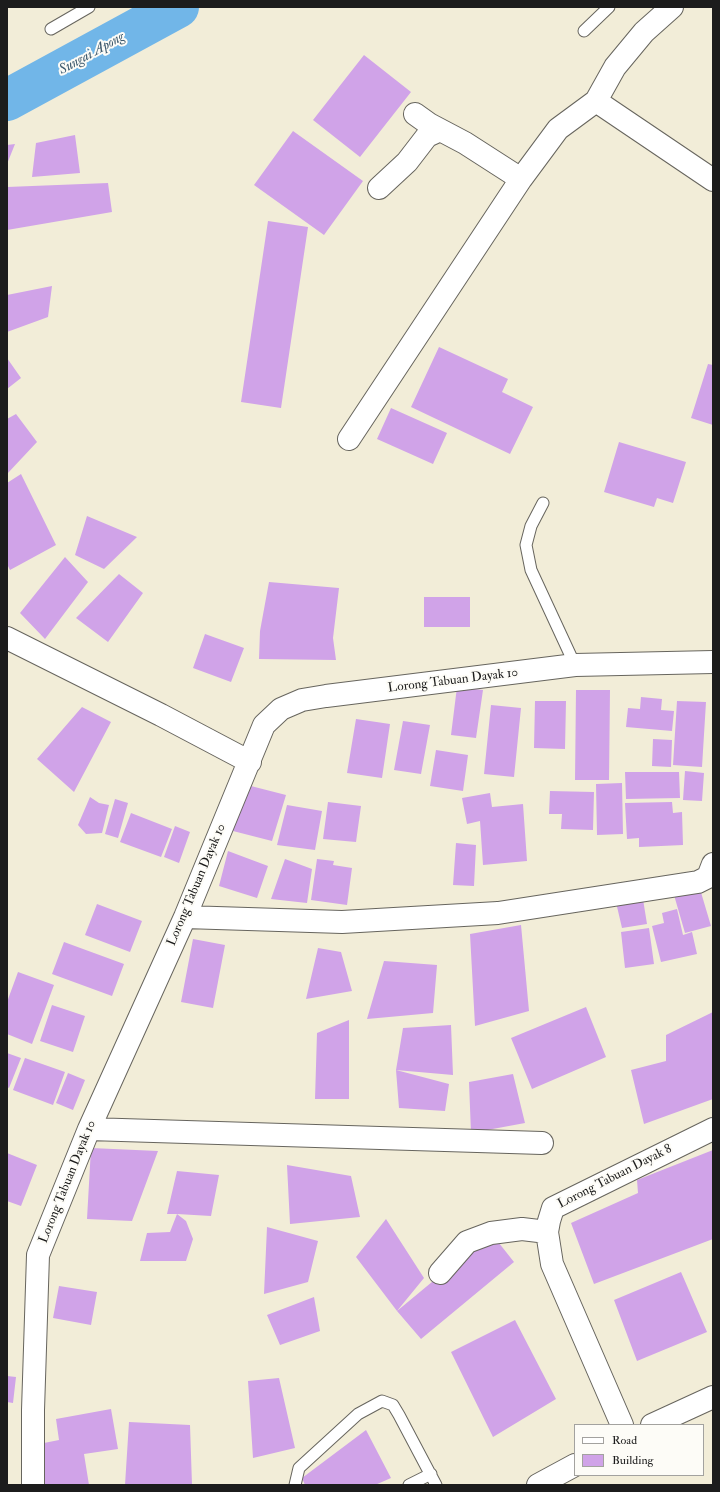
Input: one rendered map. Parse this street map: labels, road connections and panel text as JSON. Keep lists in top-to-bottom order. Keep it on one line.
{"streets":{"street":["Lorong Tabuan Dayak 10","Lorong Tabuan Dayak 8"]},"water":["Sungai Apong"],"legend":["Road","Building"]}
